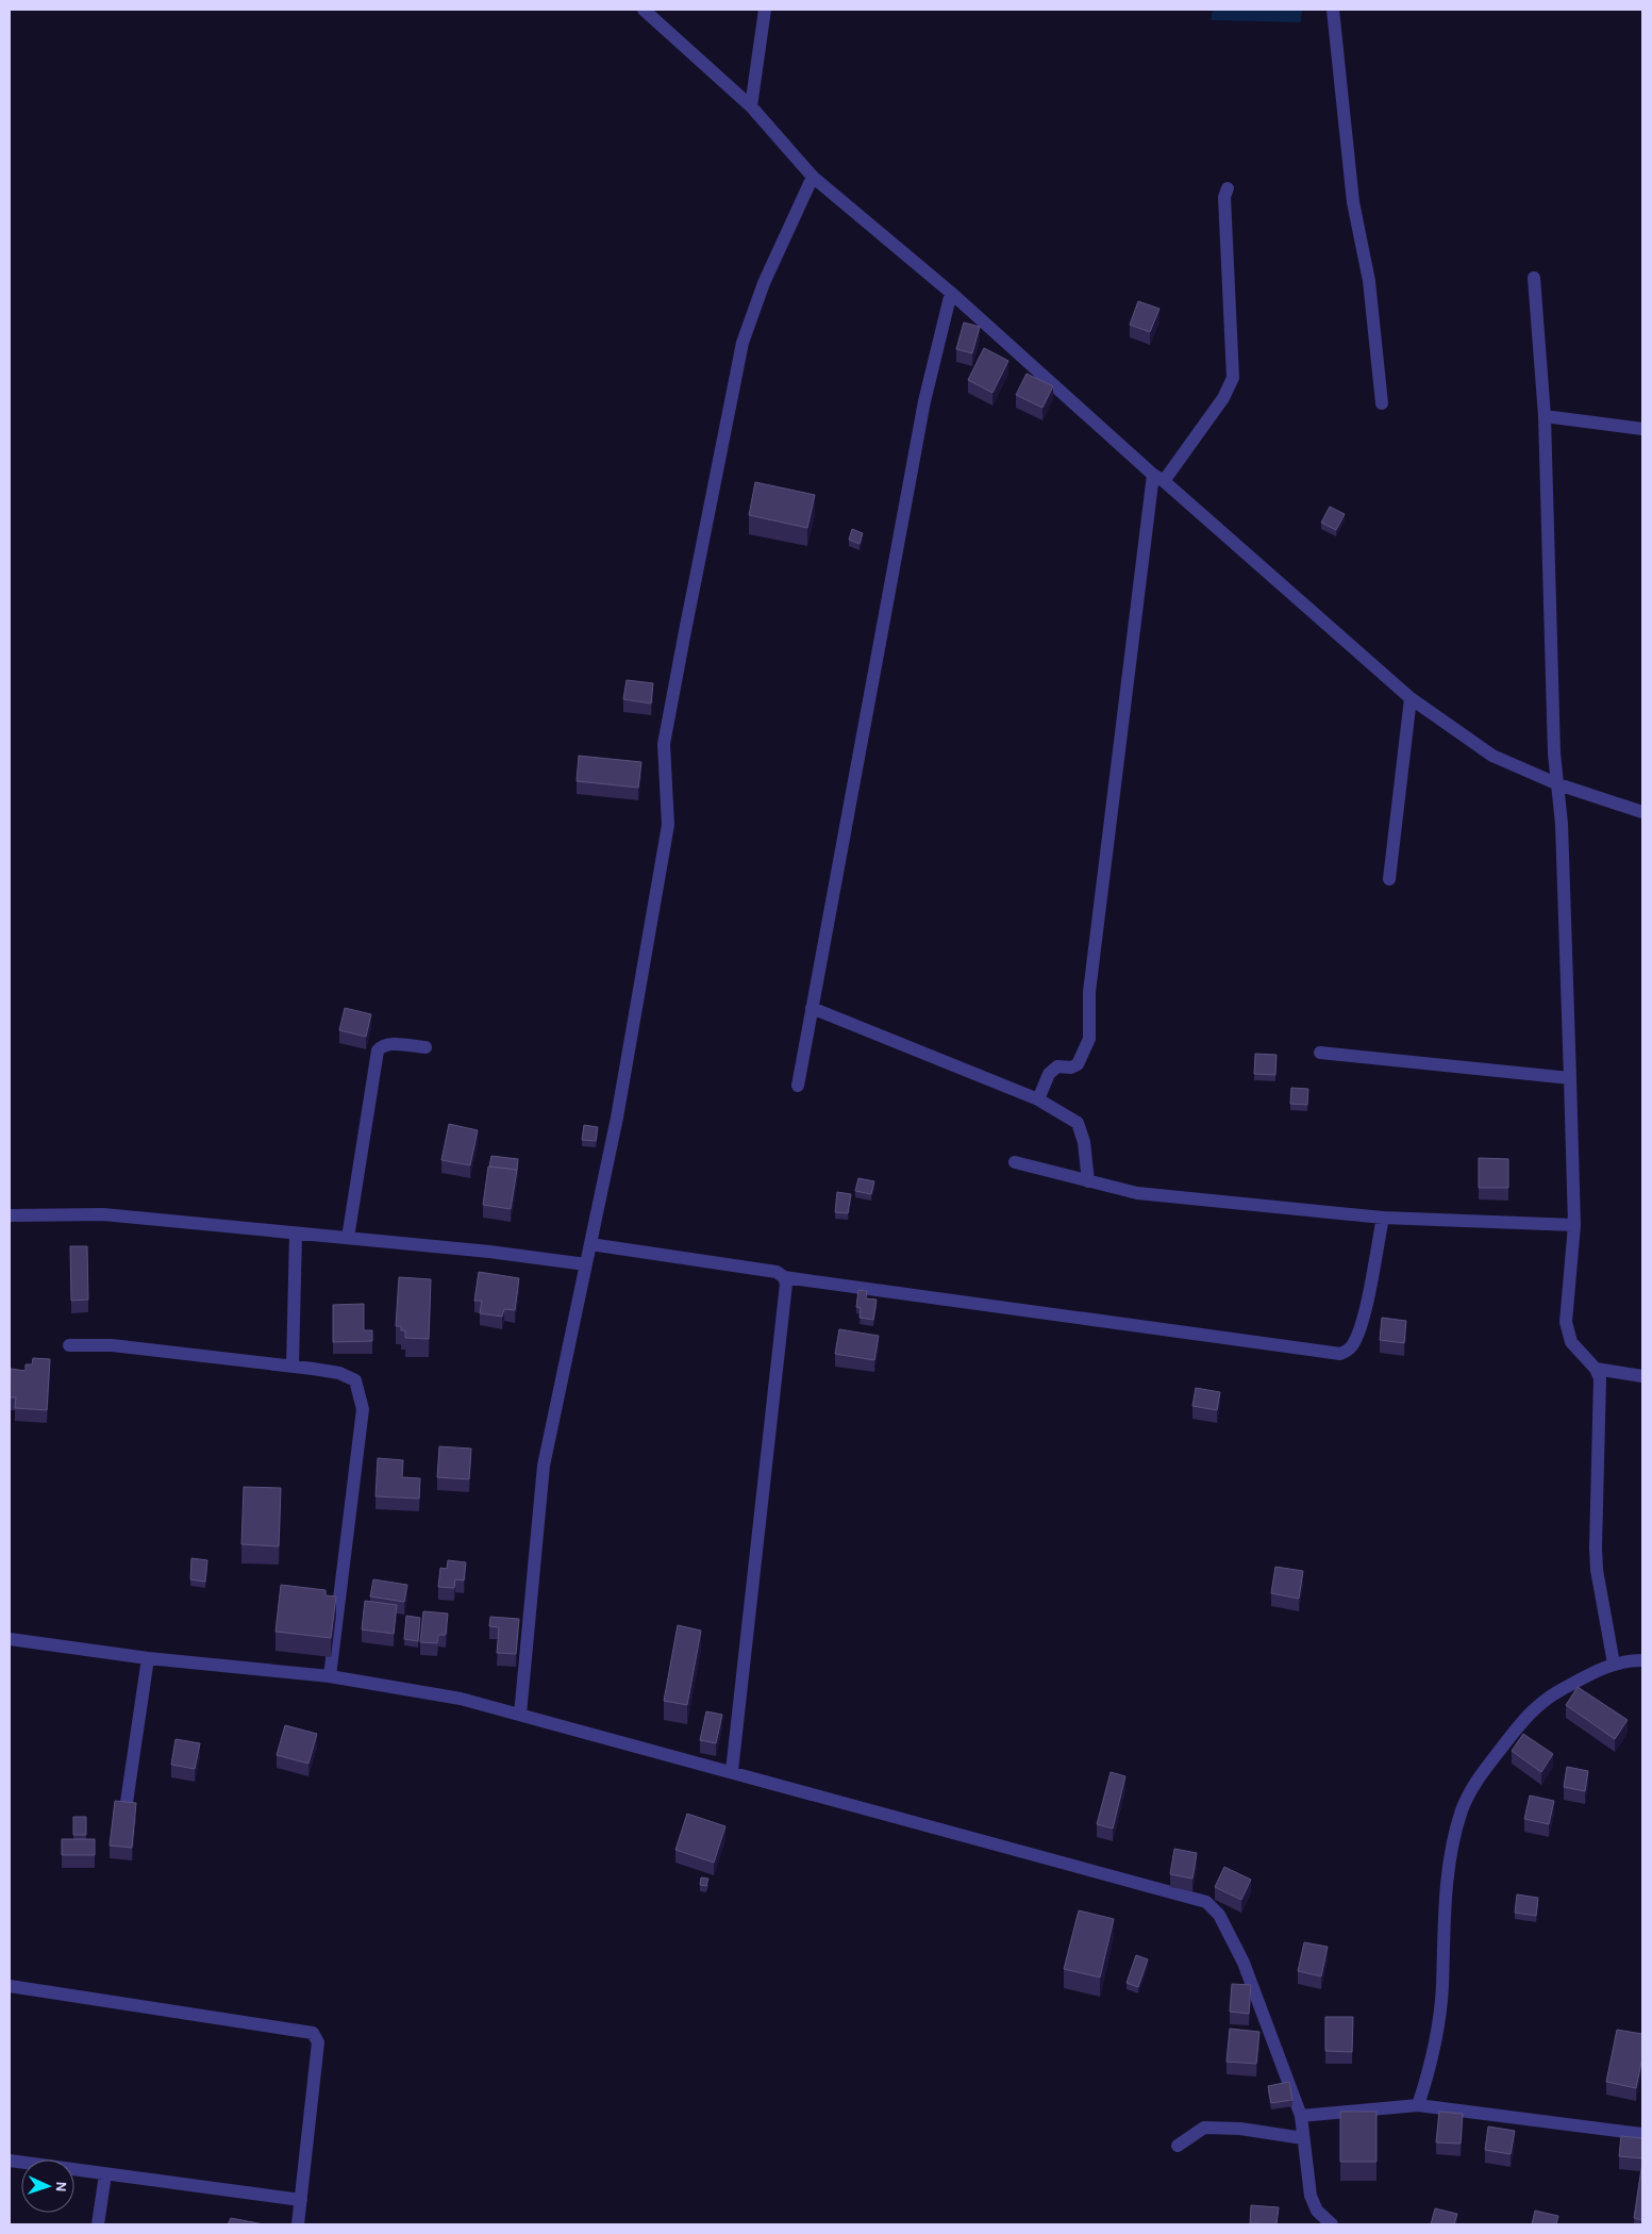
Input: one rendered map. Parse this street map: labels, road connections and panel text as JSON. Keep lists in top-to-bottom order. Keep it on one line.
{"north":"right"}
